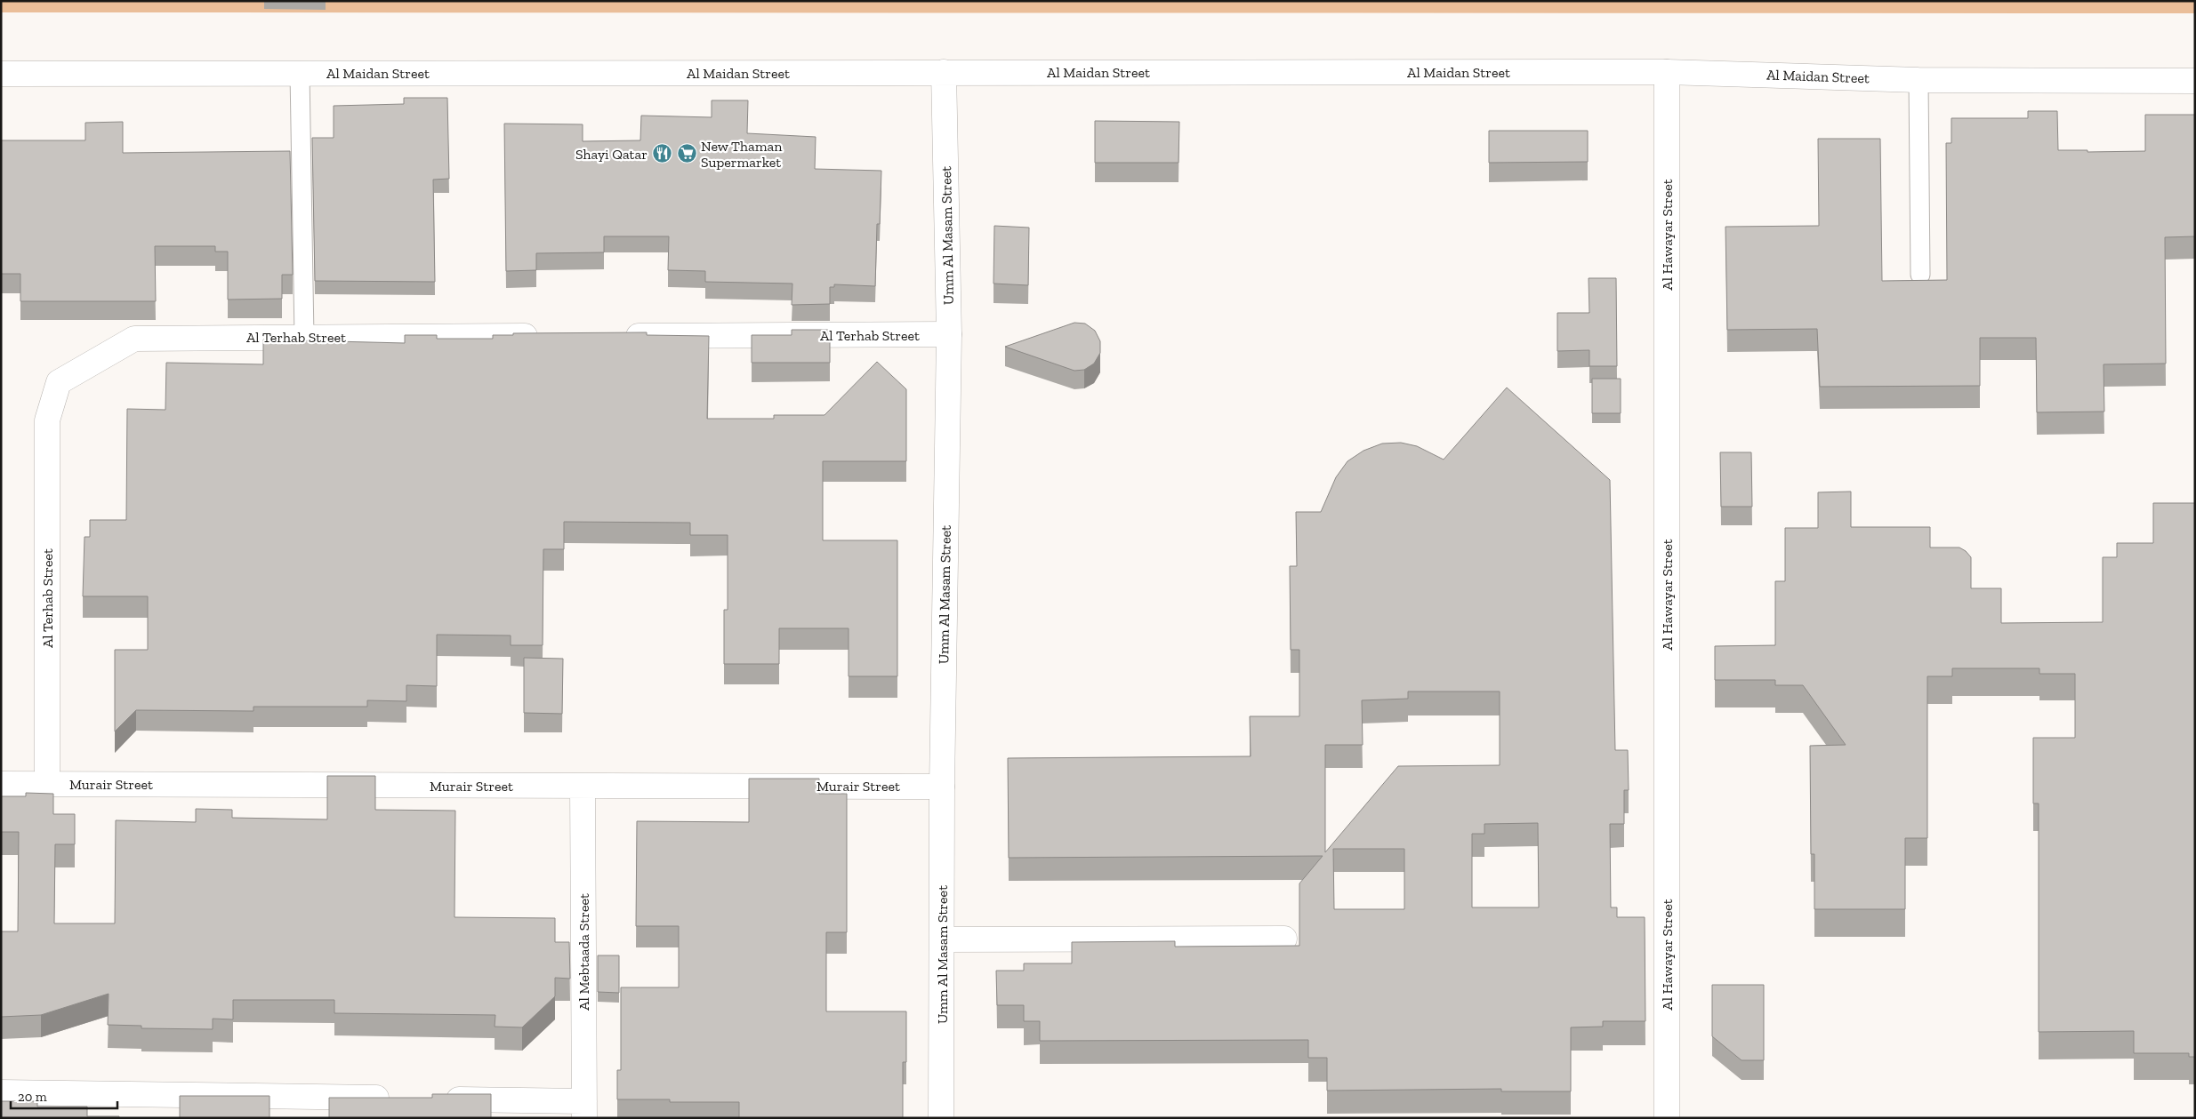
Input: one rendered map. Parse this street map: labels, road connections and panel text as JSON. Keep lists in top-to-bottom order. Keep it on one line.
{"streets":{"street":["Al Maidan Street","Al Hawayar Street","Umm Al Masam Street","Al Terhab Street","Murair Street","Al Mebtaada Street"]},"crossings":[["Al Maidan Street","Al Hawayar Street"],["Al Maidan Street","Umm Al Masam Street"],["Umm Al Masam Street","Al Terhab Street"],["Umm Al Masam Street","Murair Street"],["Al Terhab Street","Murair Street"],["Murair Street","Al Mebtaada Street"]],"places":{"restaurant":["Shayi Qatar"],"supermarket":["New Thaman Supermarket"]},"scale_bar":"20 m"}
